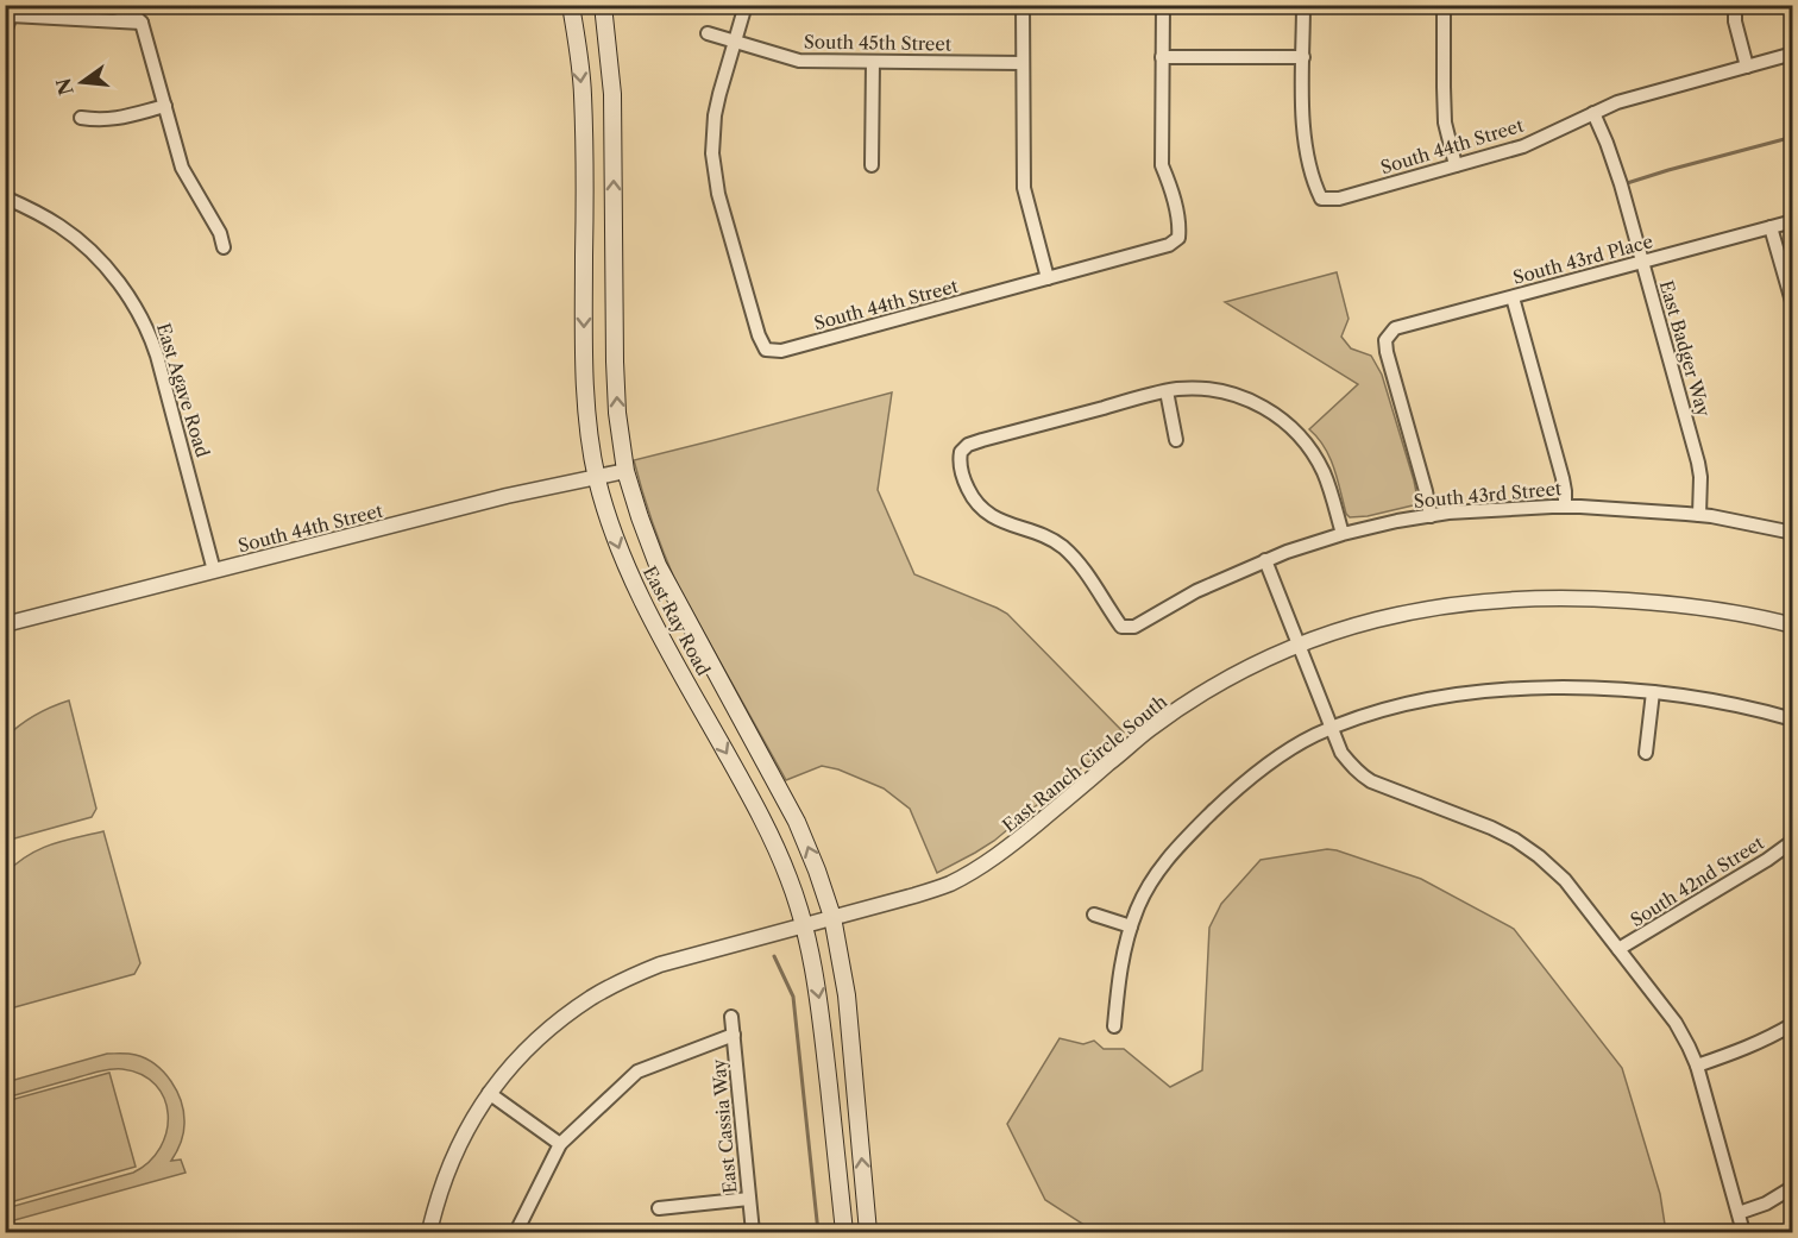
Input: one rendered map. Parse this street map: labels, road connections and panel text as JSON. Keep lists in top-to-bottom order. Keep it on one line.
{"streets":{"main road":["East Ray Road"],"street":["South 45th Street","South 44th Street","South 43rd Place","East Badger Way","East Agave Road","South 43rd Street","East Ranch Circle South","South 42nd Street","East Cassia Way"]},"crossings":[["South 45th Street","South 44th Street"],["South 44th Street","East Badger Way"],["South 44th Street","East Agave Road"],["South 44th Street","East Ray Road"],["South 43rd Place","East Badger Way"],["South 43rd Place","South 43rd Street"],["East Badger Way","South 43rd Street"],["East Ray Road","East Ranch Circle South"]],"north":"left"}
